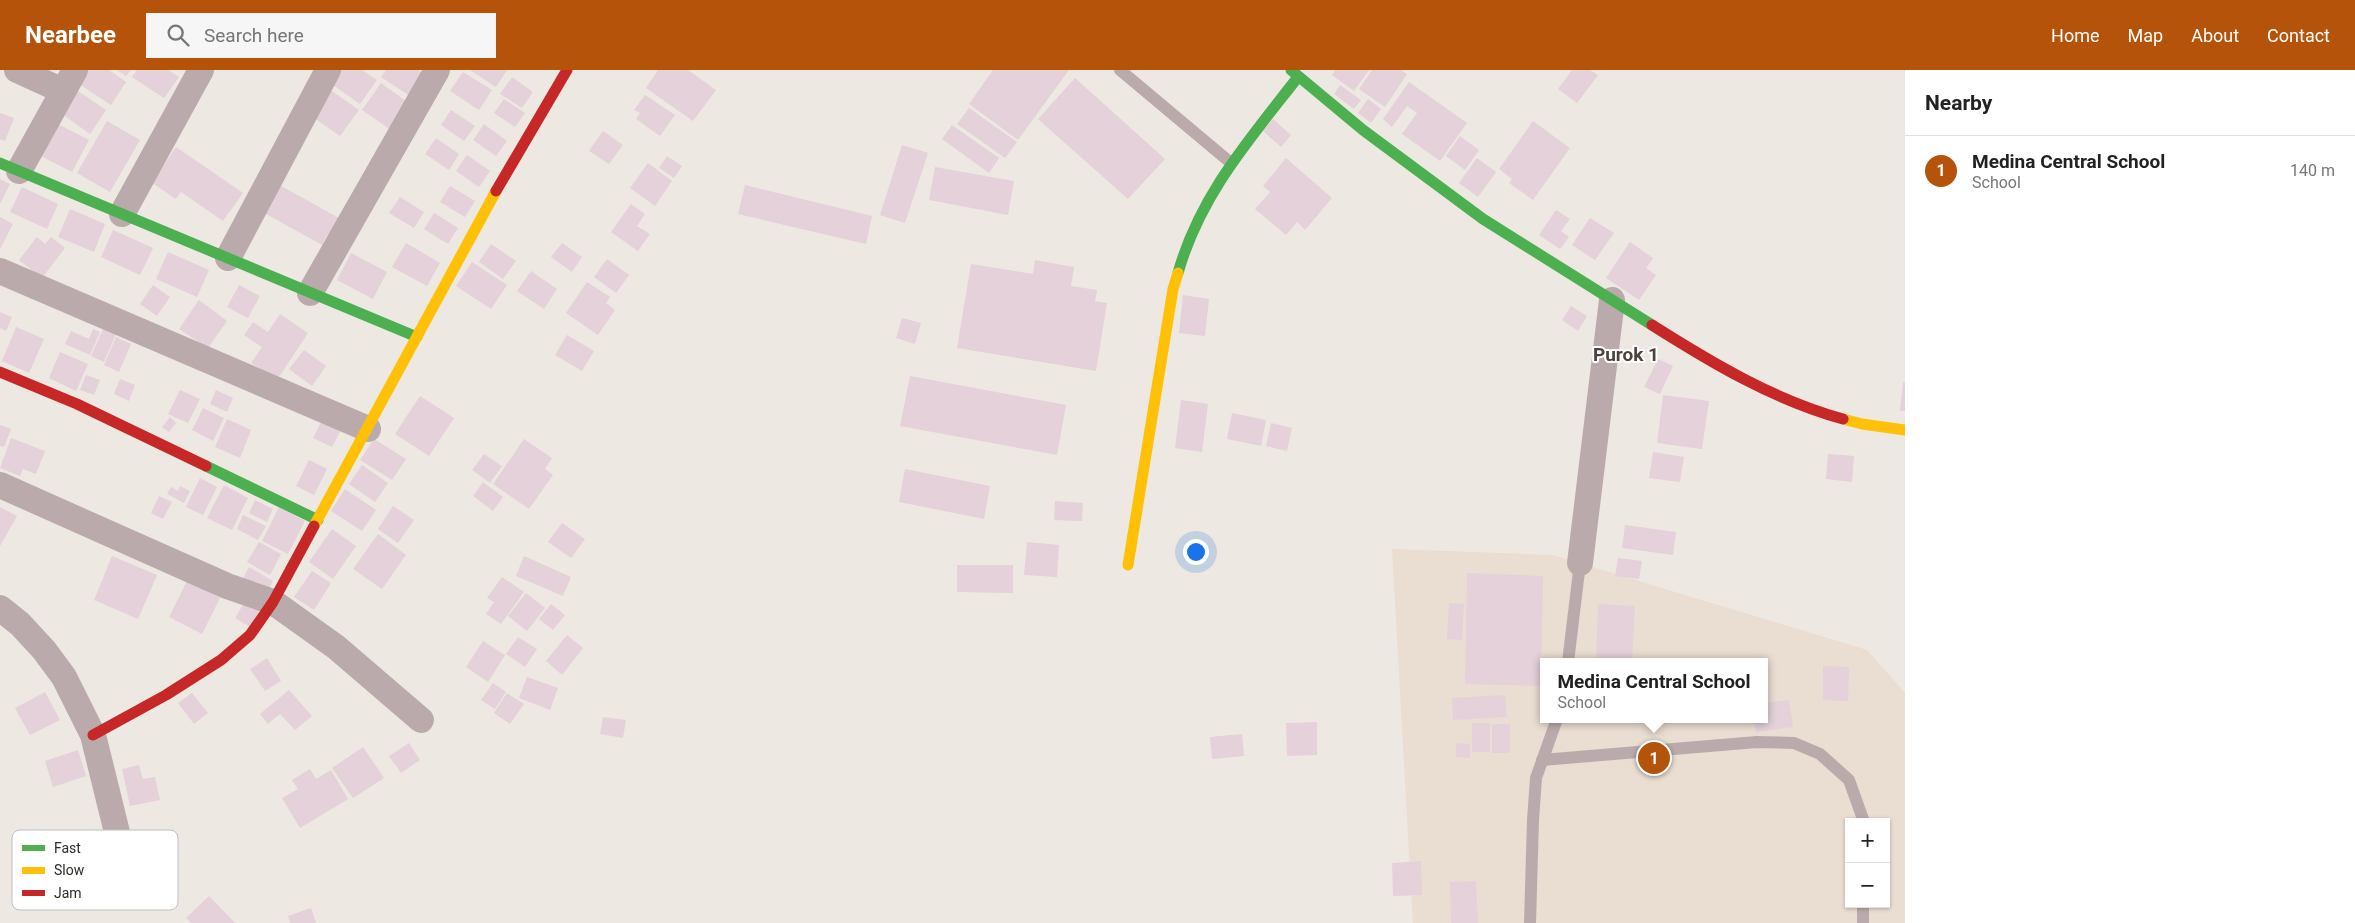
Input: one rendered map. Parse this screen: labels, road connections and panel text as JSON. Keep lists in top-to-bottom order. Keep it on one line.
{"districts":["Purok 1"],"legend":["Fast","Slow","Jam"],"page":{"header":"Nearbee","search":"Search here","nav":["Home","Map","About","Contact"],"heading":"Nearby","list":[{"mark":"1","name":"Medina Central School","note":"School","value":"140 m"}],"popup":["Medina Central School","School"],"pins":"1","map_buttons":["+","−"]}}
